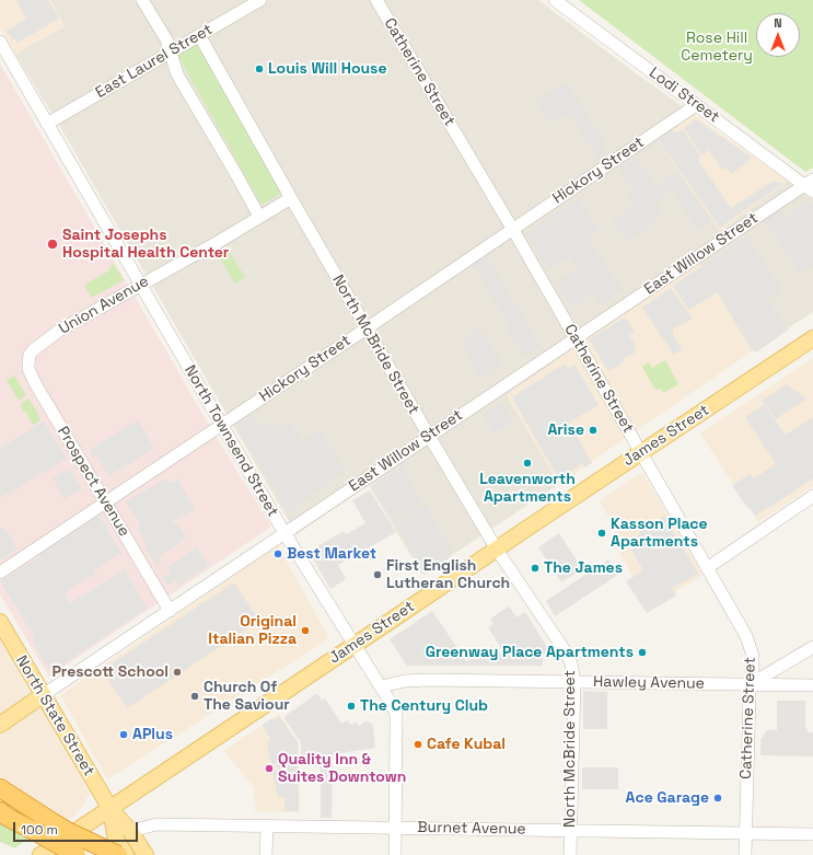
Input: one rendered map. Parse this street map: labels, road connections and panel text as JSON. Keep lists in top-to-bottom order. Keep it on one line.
{"streets":{"main road":["East Willow Street","James Street","North State Street"],"street":["East Laurel Street","Catherine Street","Lodi Street","Hickory Street","Union Avenue","North McBride Street","North Townsend Street","Prospect Avenue","Hawley Avenue","Burnet Avenue"]},"crossings":[["East Laurel Street","North McBride Street"],["East Laurel Street","North Townsend Street"],["Catherine Street","Hickory Street"],["Catherine Street","East Willow Street"],["Catherine Street","James Street"],["Catherine Street","Hawley Avenue"],["Catherine Street","Burnet Avenue"],["Lodi Street","Hickory Street"],["Lodi Street","East Willow Street"],["Hickory Street","North McBride Street"],["Hickory Street","North Townsend Street"],["Hickory Street","Prospect Avenue"],["East Willow Street","North McBride Street"],["East Willow Street","North Townsend Street"],["East Willow Street","Prospect Avenue"],["East Willow Street","North State Street"],["Union Avenue","North McBride Street"],["Union Avenue","North Townsend Street"],["Union Avenue","Prospect Avenue"],["North McBride Street","James Street"],["North McBride Street","Hawley Avenue"],["North McBride Street","Burnet Avenue"],["James Street","North Townsend Street"],["James Street","North State Street"],["North Townsend Street","Hawley Avenue"],["North Townsend Street","Burnet Avenue"],["North State Street","Burnet Avenue"]],"parks":["Rose Hill Cemetery"],"places":["Louis Will House","Saint Josephs Hospital Health Center","Arise","Leavenworth Apartments","Kasson Place Apartments","Best Market","The James","First English Lutheran Church","Original Italian Pizza","Greenway Place Apartments","Prescott School","Church Of The Saviour","The Century Club","APlus","Cafe Kubal","Quality Inn & Suites Downtown","Ace Garage"],"scale_bar":"100 m","north":"top"}
